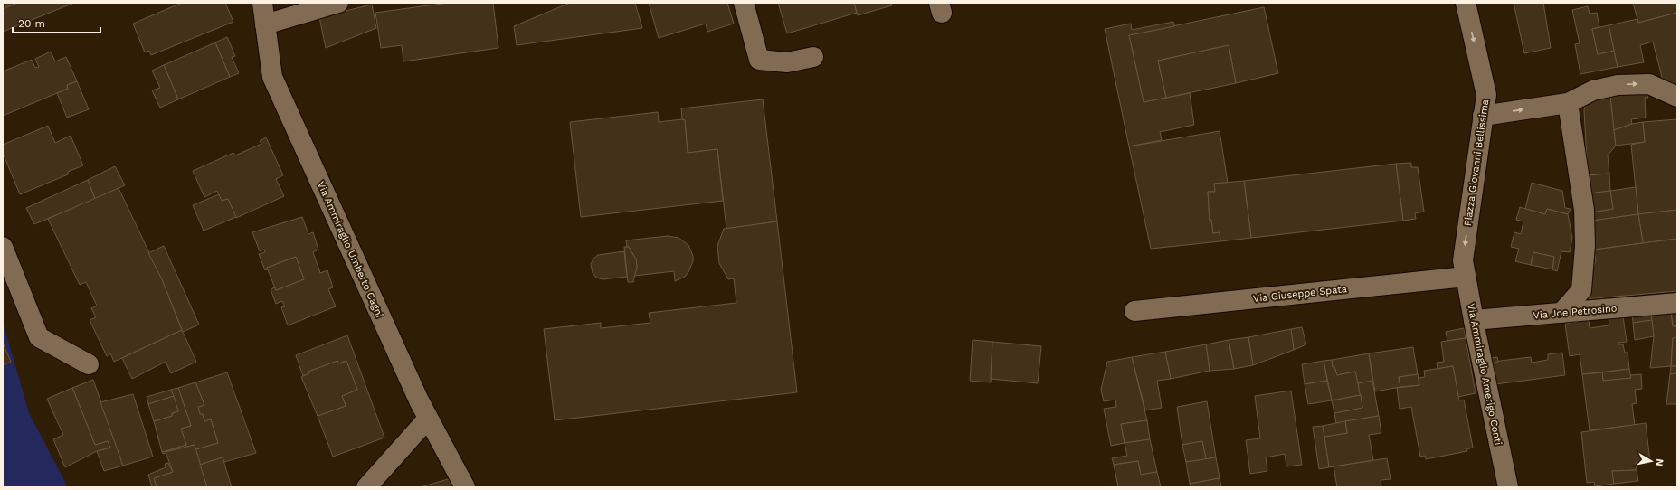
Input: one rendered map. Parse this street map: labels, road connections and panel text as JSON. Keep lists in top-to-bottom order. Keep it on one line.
{"streets":{"street":["Piazza Giovanni Bellissima","Via Ammiraglio Umberto Cagni","Via Giuseppe Spata","Via Joe Petrosino","Via Ammiraglio Amerigo Conti"]},"crossings":[["Piazza Giovanni Bellissima","Via Giuseppe Spata"],["Piazza Giovanni Bellissima","Via Ammiraglio Amerigo Conti"],["Via Giuseppe Spata","Via Ammiraglio Amerigo Conti"],["Via Joe Petrosino","Via Ammiraglio Amerigo Conti"]],"scale_bar":"20 m","north":"right"}
